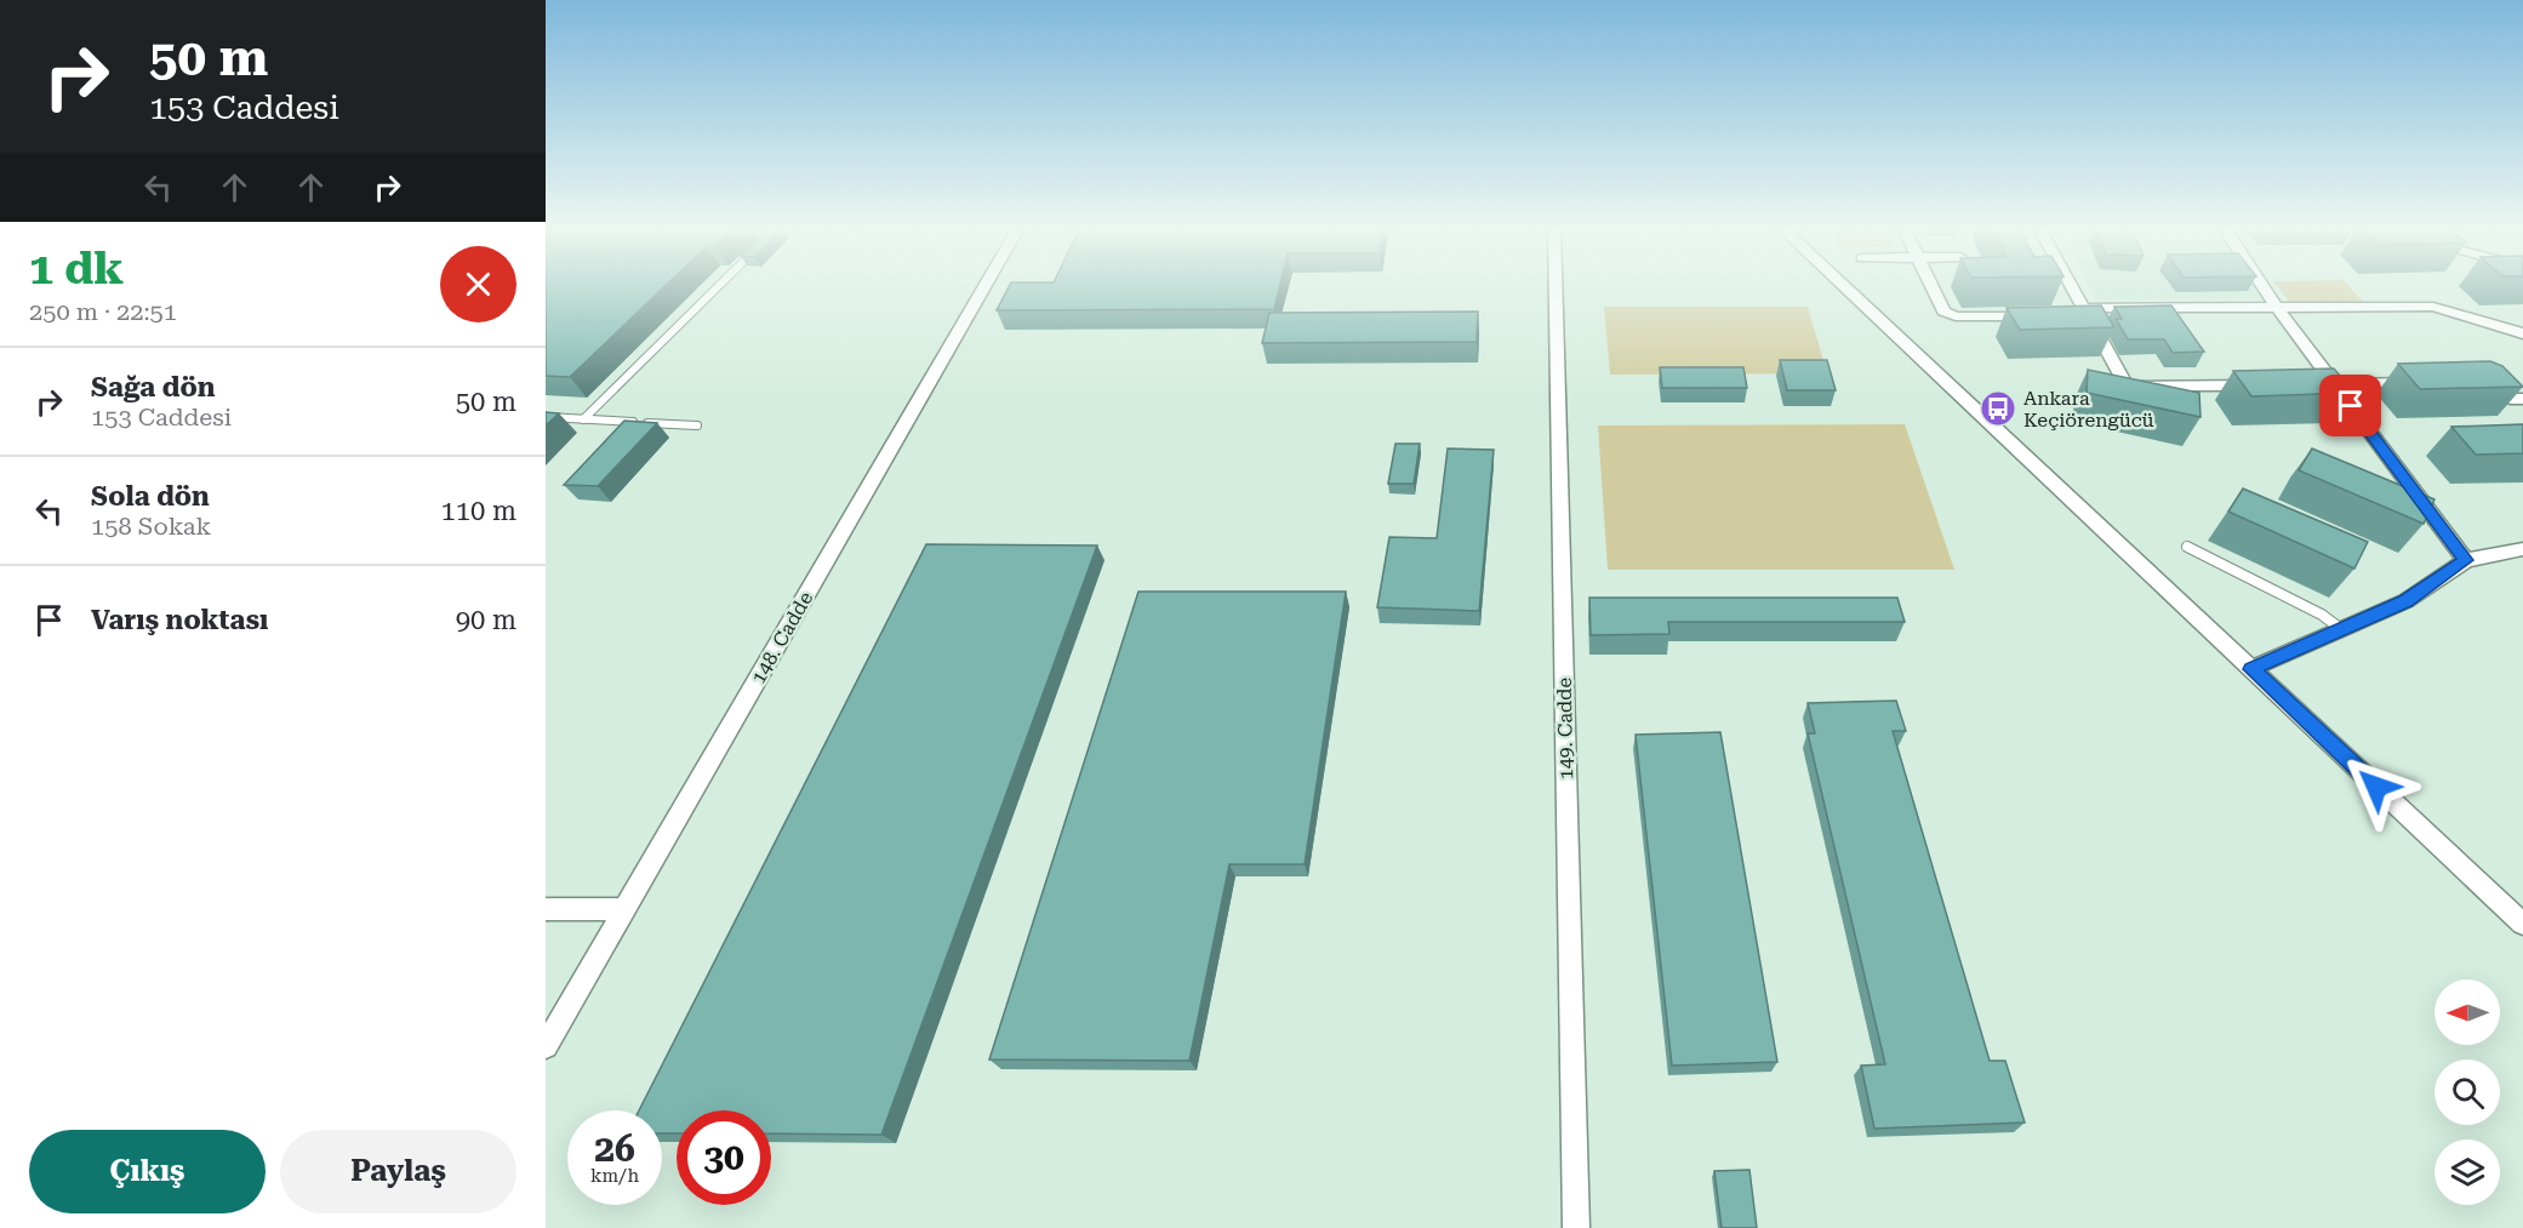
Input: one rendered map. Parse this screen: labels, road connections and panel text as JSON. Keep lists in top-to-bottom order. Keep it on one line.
{"streets":{"street":["148. Cadde","149. Cadde"]},"places":{"bus stop":["Ankara Keçiörengücü"]},"north":"left","page":{"turn":["50 m","153 Caddesi"],"heading":["1 dk","250 m · 22:51"],"list":[{"name":"Sağa dön","note":"153 Caddesi","value":"50 m"},{"name":"Sola dön","note":"158 Sokak","value":"110 m"},{"name":"Varış noktası","value":"90 m"}],"speed":"26 km/h","limit":"30","buttons":["Çıkış","Paylaş"]}}
